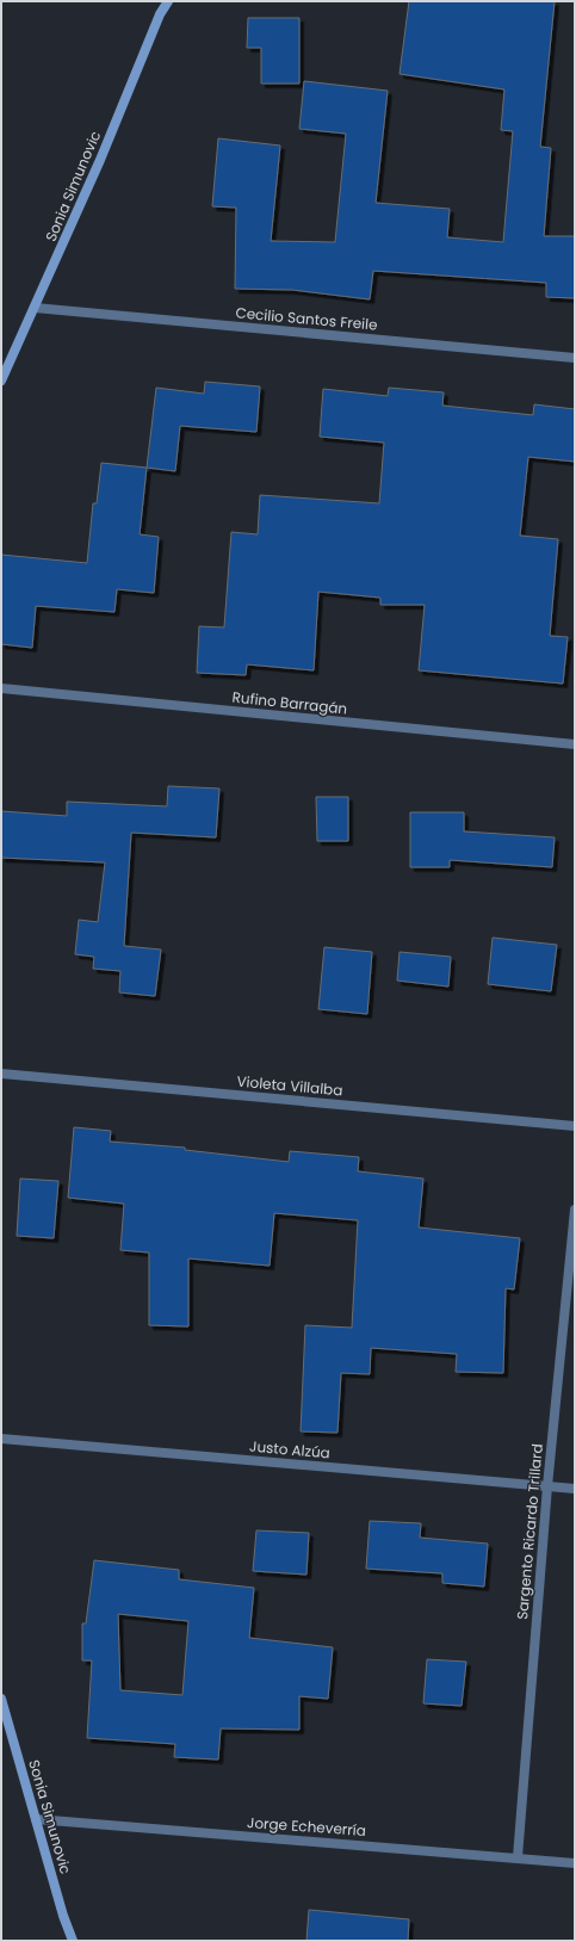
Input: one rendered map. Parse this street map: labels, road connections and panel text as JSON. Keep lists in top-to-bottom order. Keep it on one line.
{"streets":{"street":["Sonia Simunovic","Cecilio Santos Freile","Rufino Barragán","Violeta Villalba","Justo Alzúa","Sargento Ricardo Trillard","Jorge Echeverría"]},"crossings":[["Sonia Simunovic","Cecilio Santos Freile"],["Sonia Simunovic","Jorge Echeverría"],["Justo Alzúa","Sargento Ricardo Trillard"],["Sargento Ricardo Trillard","Jorge Echeverría"]]}
